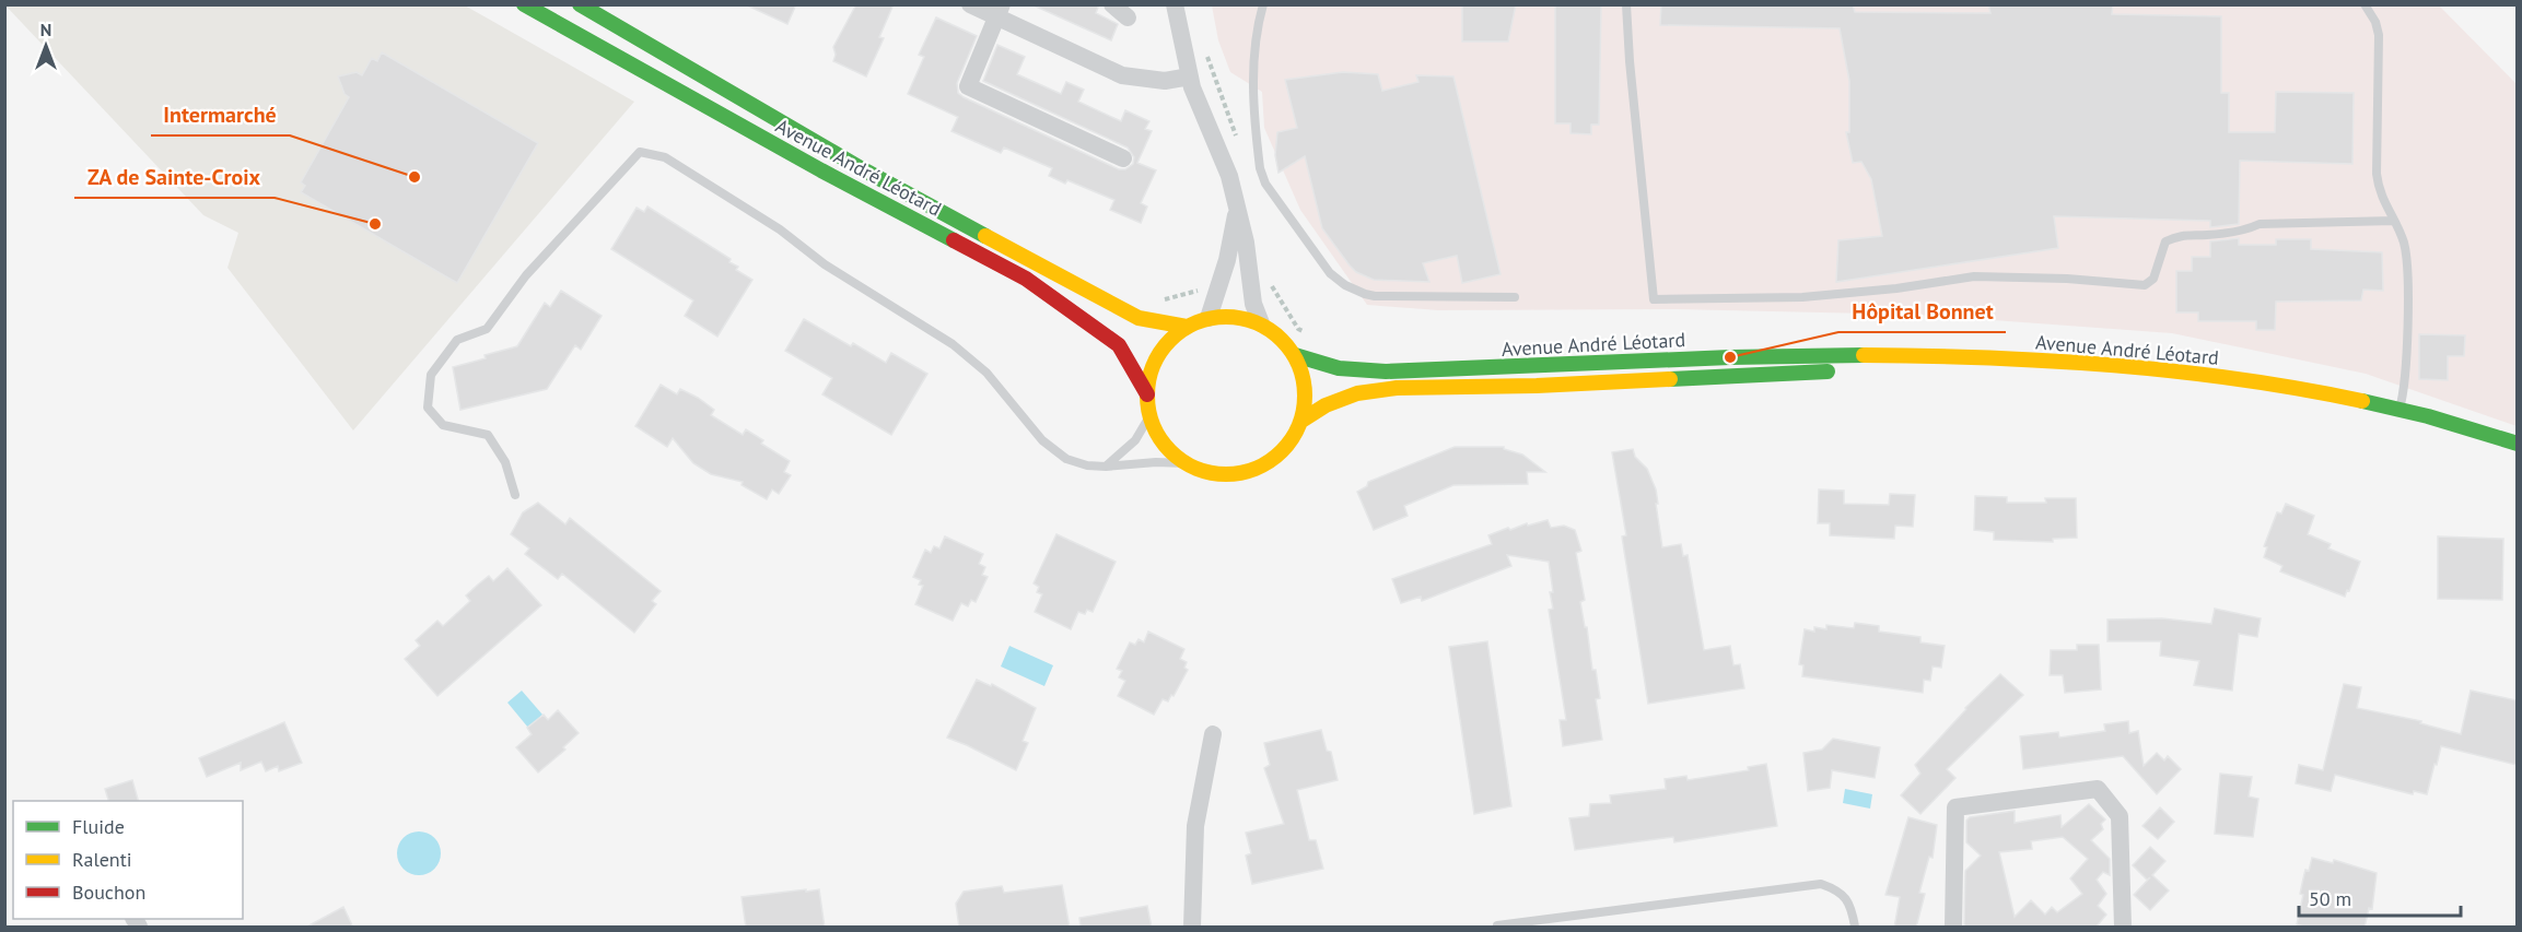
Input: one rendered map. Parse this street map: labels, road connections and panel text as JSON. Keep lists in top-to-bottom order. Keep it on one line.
{"streets":{"main road":["Avenue André Léotard"]},"places":["Intermarché","ZA de Sainte-Croix","Hôpital Bonnet"],"legend":["Fluide","Ralenti","Bouchon"],"scale_bar":"50 m","north":"top"}
